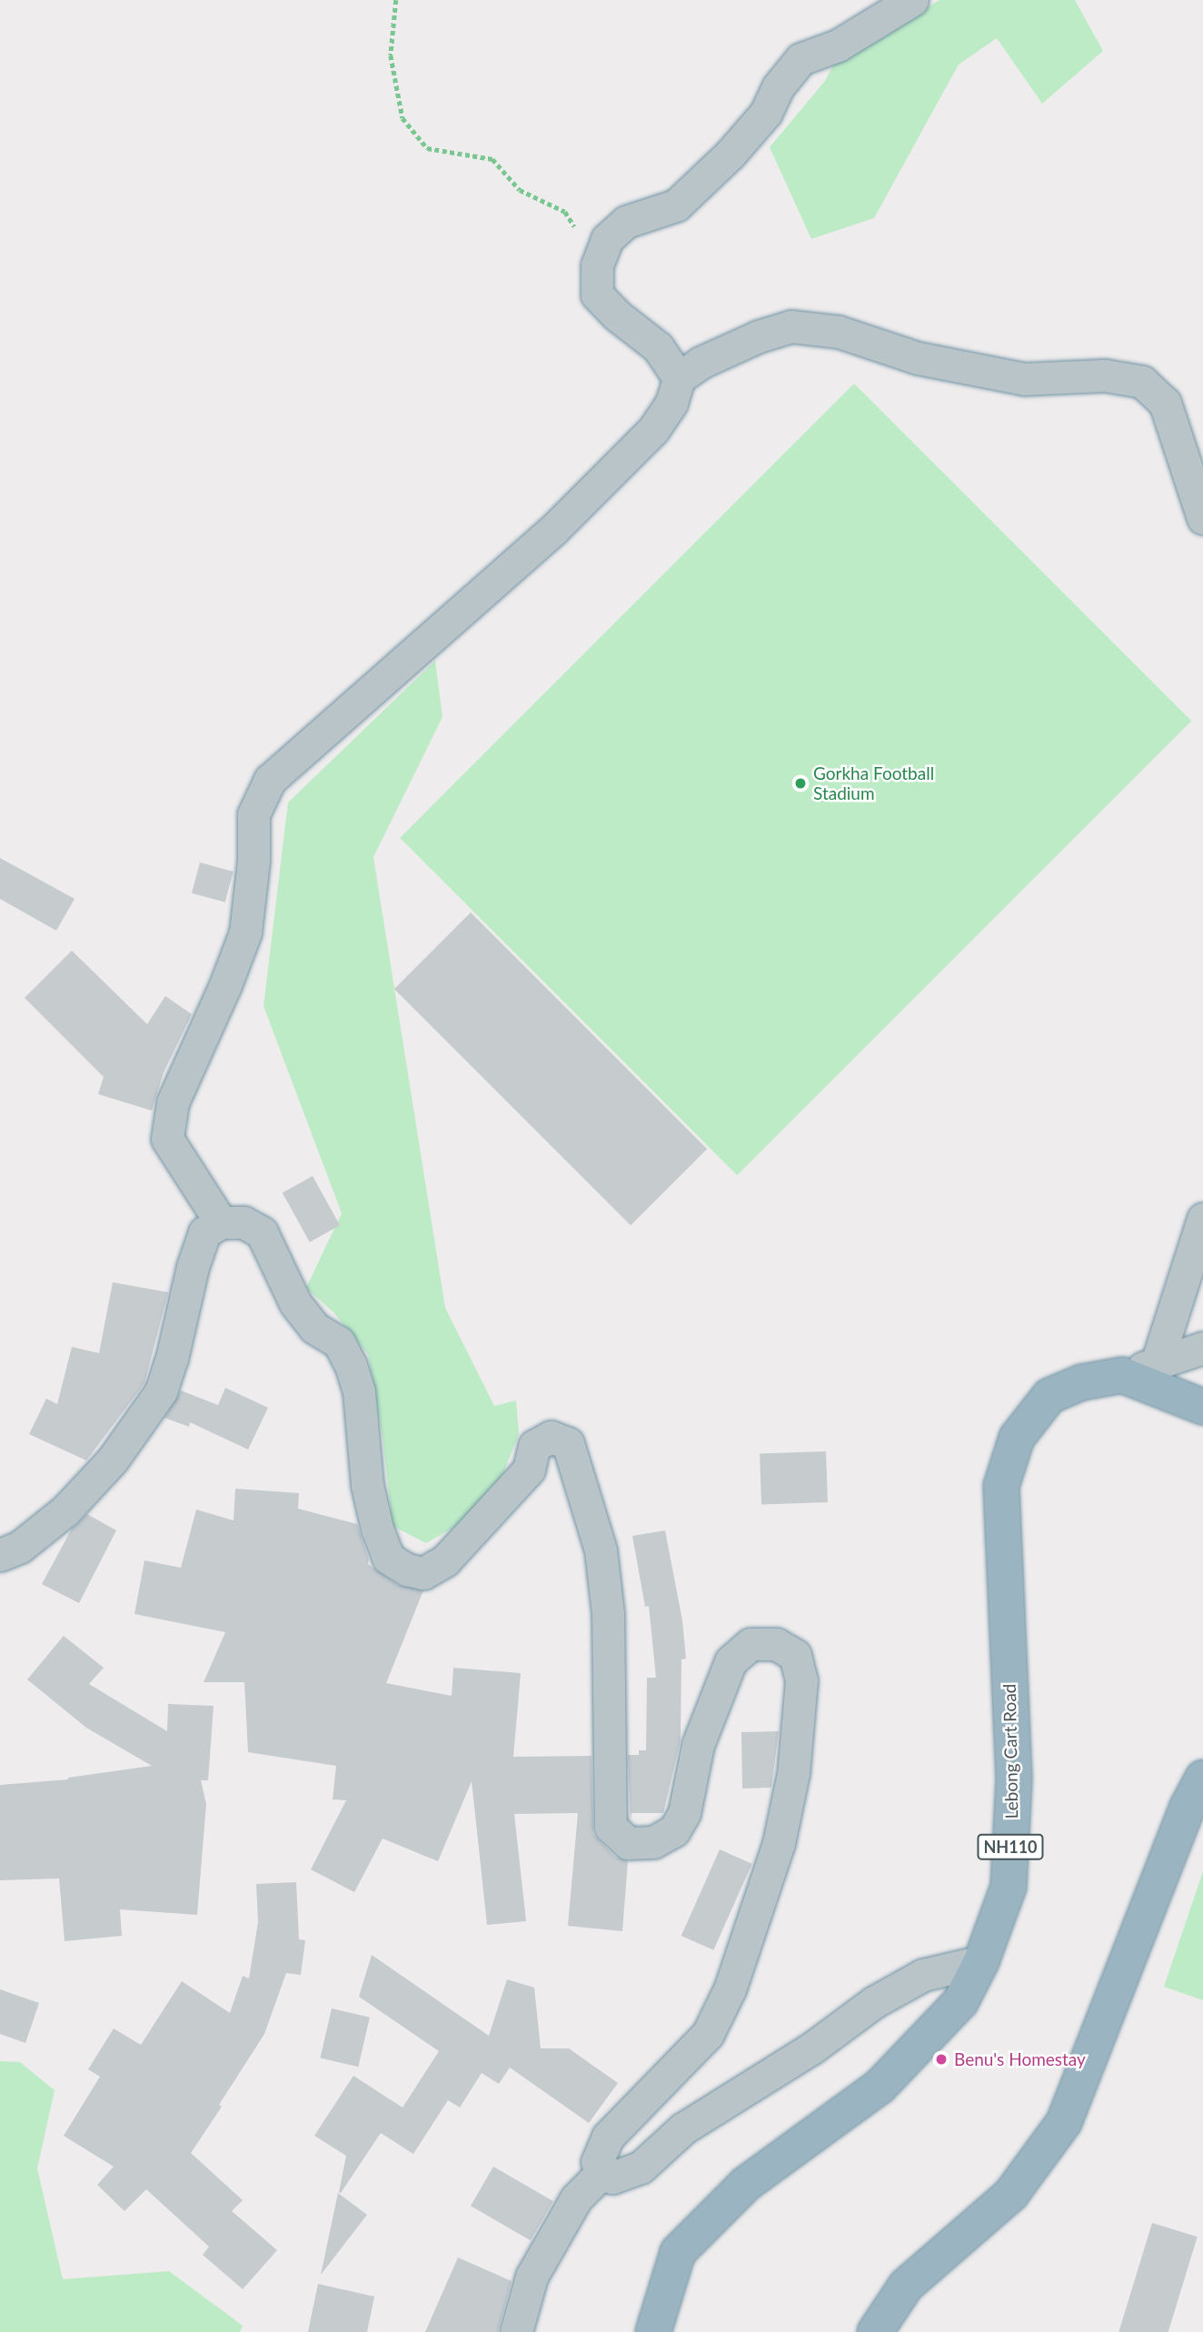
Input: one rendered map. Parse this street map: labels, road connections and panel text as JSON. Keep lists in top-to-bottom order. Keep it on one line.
{"streets":{"highway":["Lebong Cart Road","NH110"]},"places":["Gorkha Football Stadium","Benu's Homestay"]}
